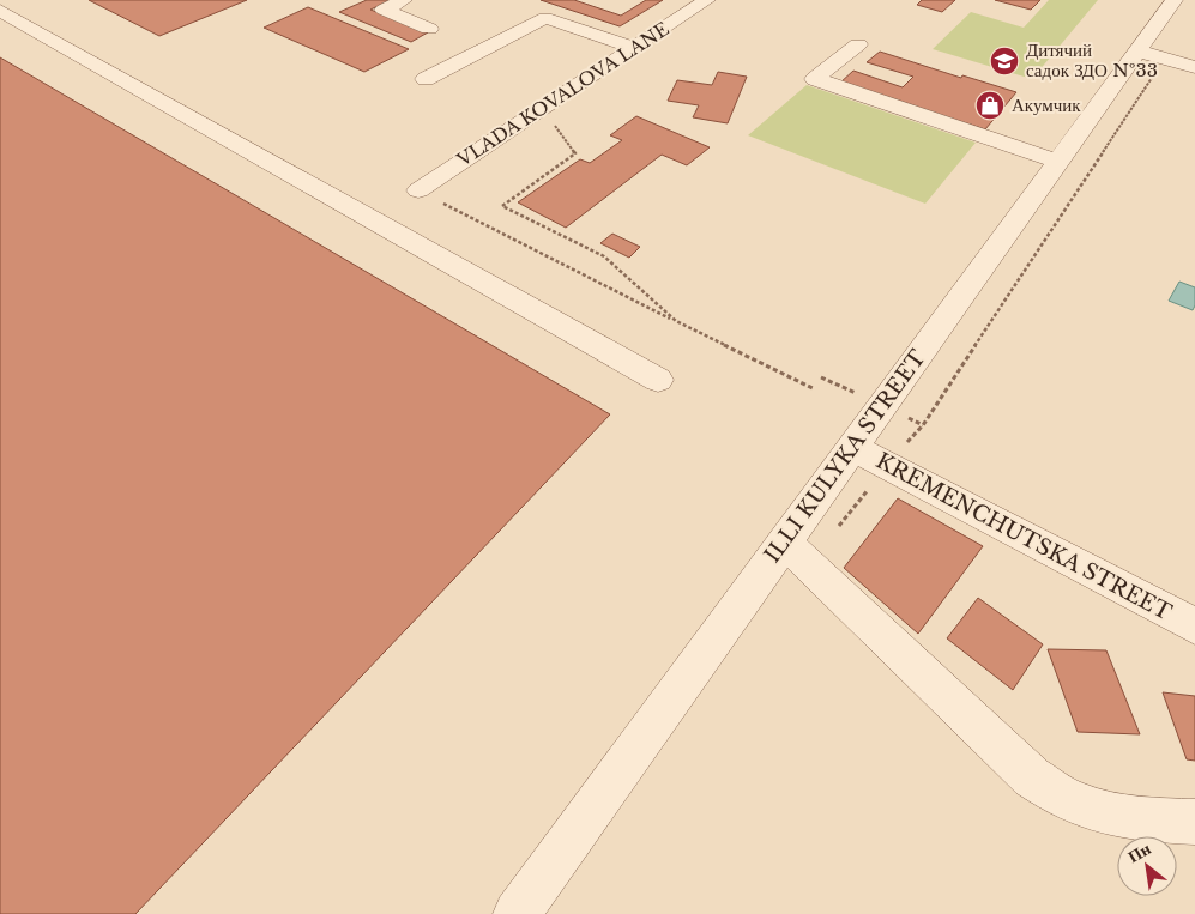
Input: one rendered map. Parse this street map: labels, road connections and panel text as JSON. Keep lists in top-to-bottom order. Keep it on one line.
{"streets":{"street":["VLADA KOVALOVA LANE","ILLI KULYKA STREET","KREMENCHUTSKA STREET"]},"crossings":[["ILLI KULYKA STREET","KREMENCHUTSKA STREET"]],"places":{"school or university":["Дитячий садок ЗДО №33"],"shop":["Акумчик"]},"north":"top left"}
